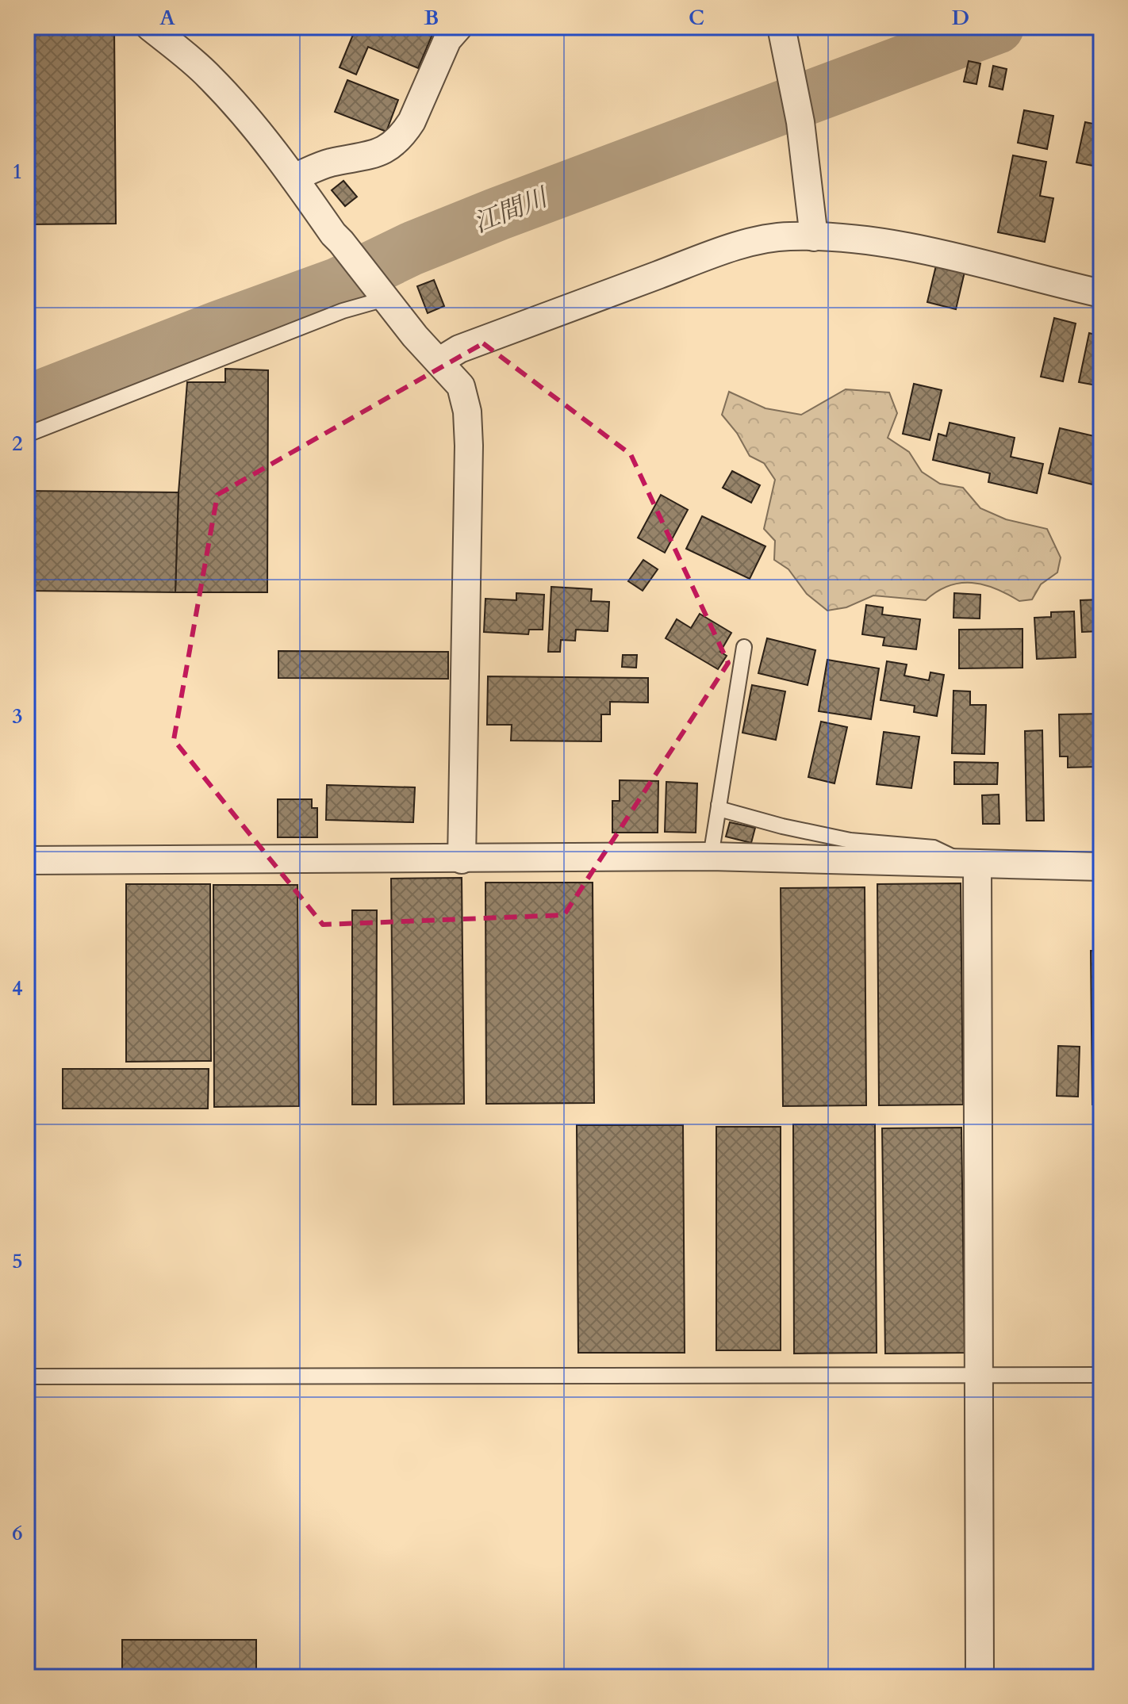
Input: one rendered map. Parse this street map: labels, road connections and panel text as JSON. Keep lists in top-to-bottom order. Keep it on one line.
{"water":["江間川"],"grid":{"columns":["A","B","C","D"],"rows":["1","2","3","4","5","6"]}}
